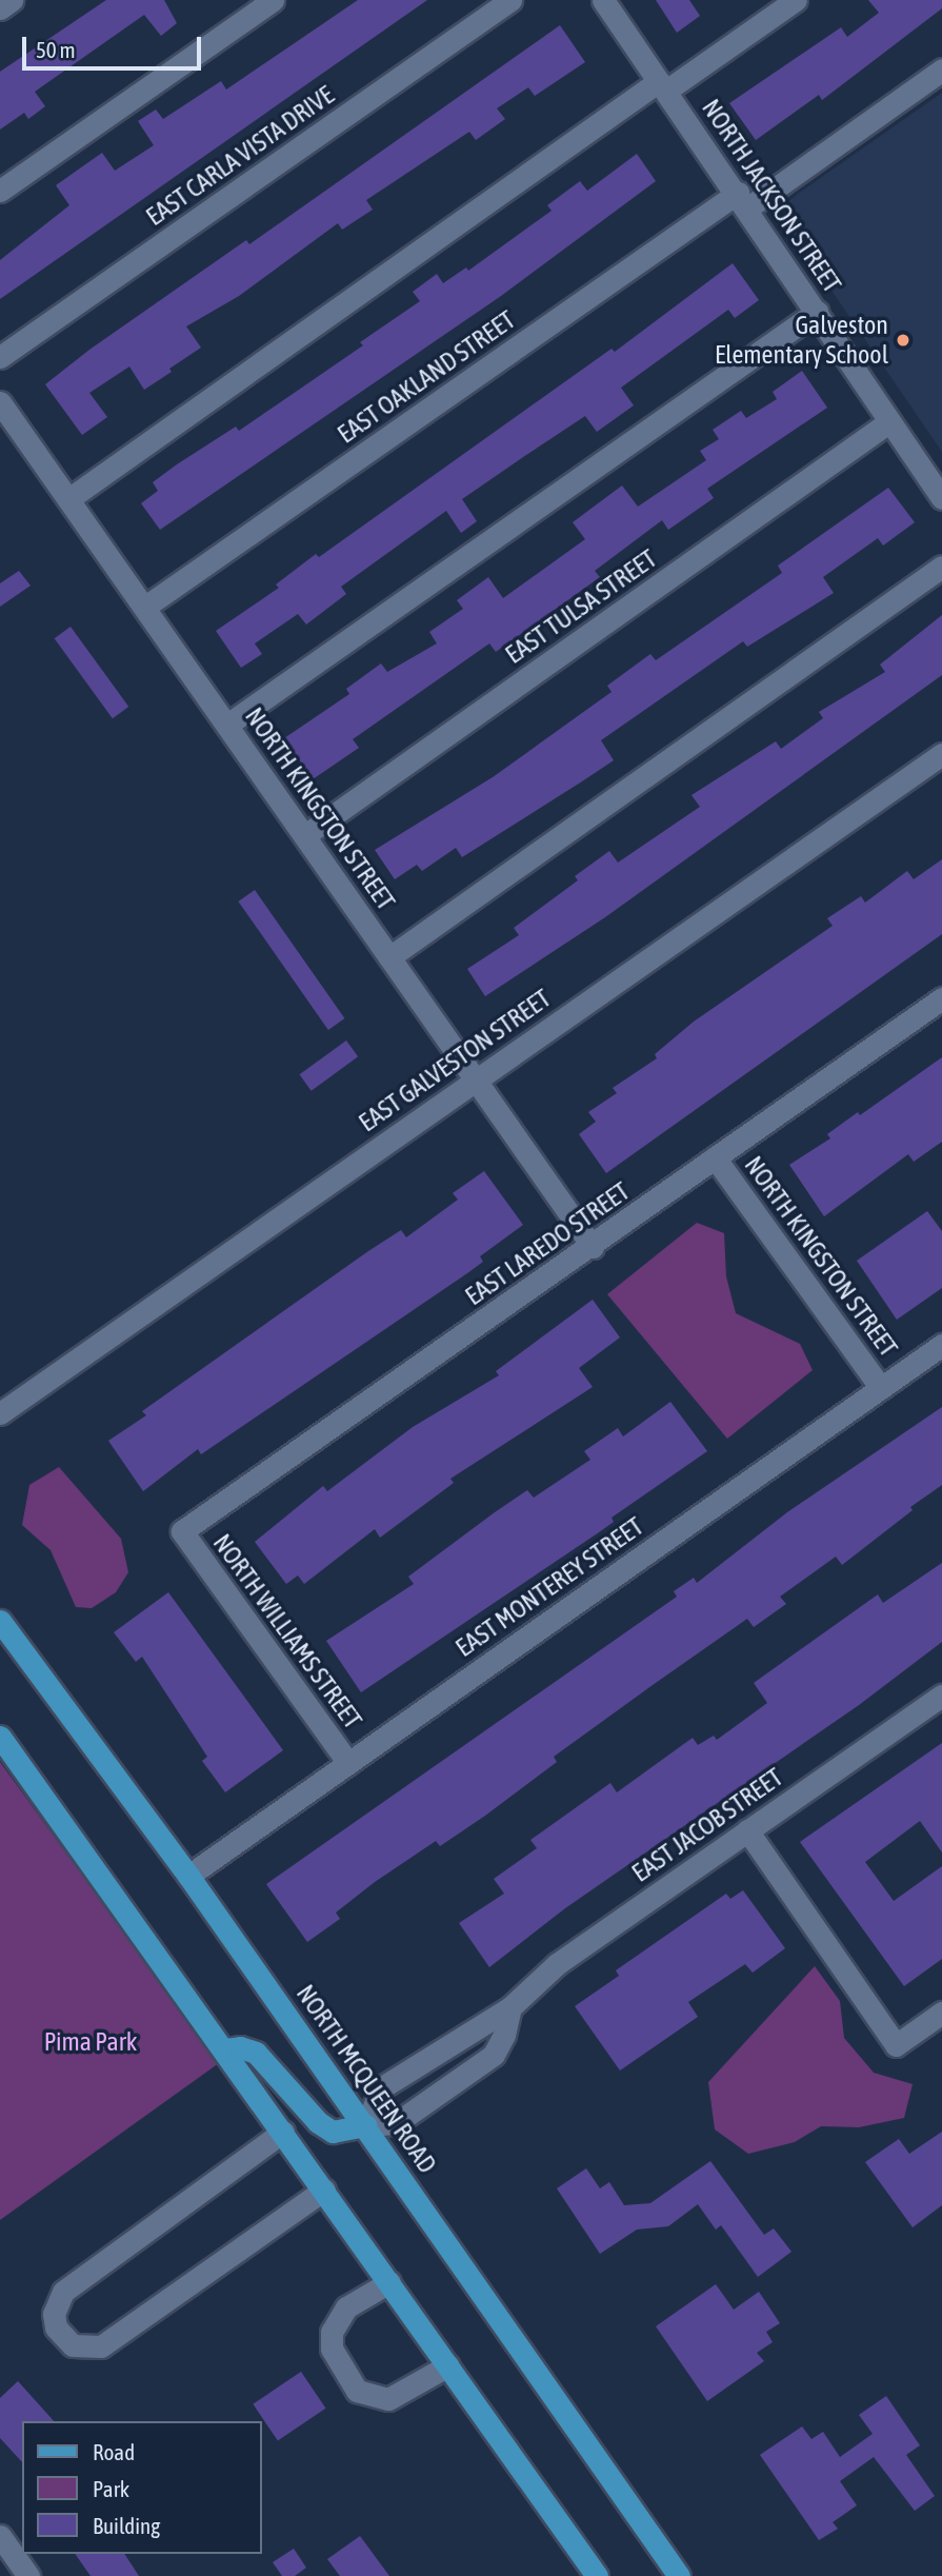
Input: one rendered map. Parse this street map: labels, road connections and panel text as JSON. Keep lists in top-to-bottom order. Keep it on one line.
{"streets":{"main road":["NORTH MCQUEEN ROAD"],"street":["EAST CARLA VISTA DRIVE","NORTH JACKSON STREET","EAST OAKLAND STREET","EAST TULSA STREET","NORTH KINGSTON STREET","EAST GALVESTON STREET","EAST LAREDO STREET","EAST MONTEREY STREET","NORTH WILLIAMS STREET","EAST JACOB STREET"]},"crossings":[["NORTH JACKSON STREET","EAST OAKLAND STREET"],["NORTH JACKSON STREET","EAST TULSA STREET"],["EAST OAKLAND STREET","NORTH KINGSTON STREET"],["EAST TULSA STREET","NORTH KINGSTON STREET"],["NORTH KINGSTON STREET","EAST GALVESTON STREET"],["NORTH KINGSTON STREET","EAST LAREDO STREET"],["NORTH KINGSTON STREET","EAST MONTEREY STREET"],["EAST LAREDO STREET","NORTH WILLIAMS STREET"],["EAST MONTEREY STREET","NORTH WILLIAMS STREET"],["EAST MONTEREY STREET","NORTH MCQUEEN ROAD"],["EAST JACOB STREET","NORTH MCQUEEN ROAD"]],"parks":["Pima Park"],"places":["Galveston Elementary School"],"legend":["Road","Park","Building"],"scale_bar":"50 m"}
